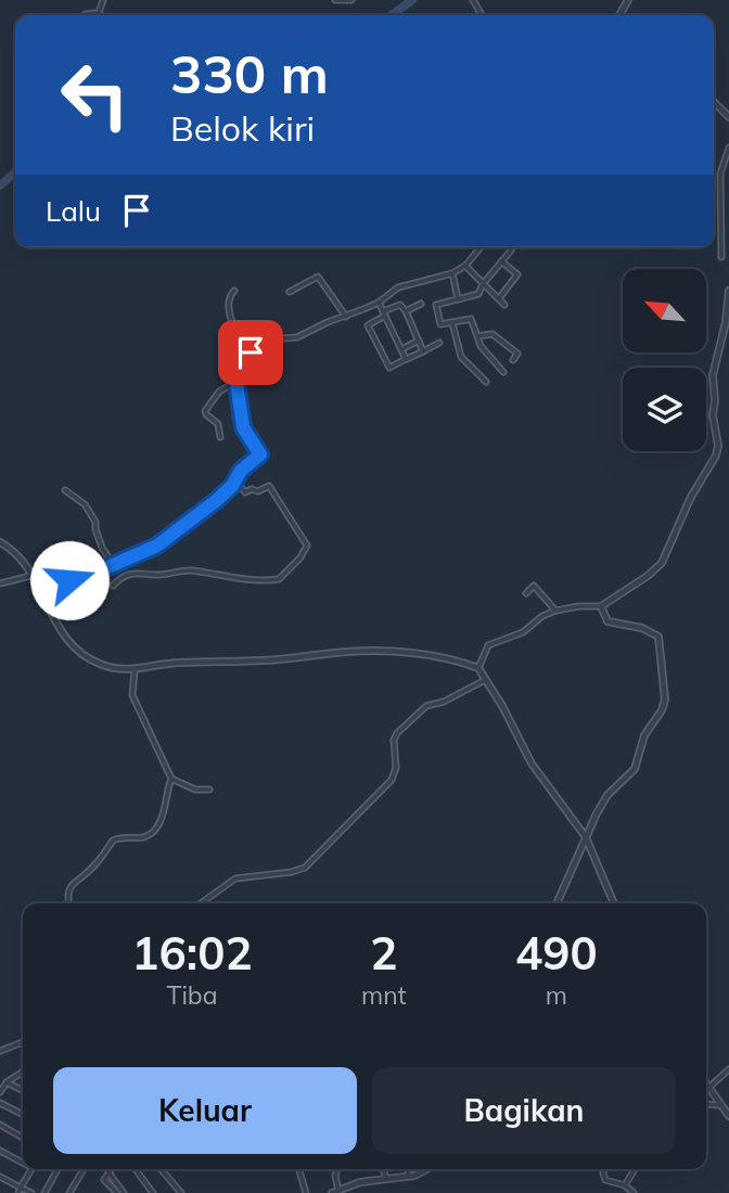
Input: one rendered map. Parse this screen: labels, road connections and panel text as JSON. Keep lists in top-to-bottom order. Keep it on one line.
{"north":"top left","page":{"turn":["330 m","Belok kiri"],"then":"Lalu","eta":["16:02","Tiba","2","mnt","490","m"],"buttons":["Keluar","Bagikan"]}}
